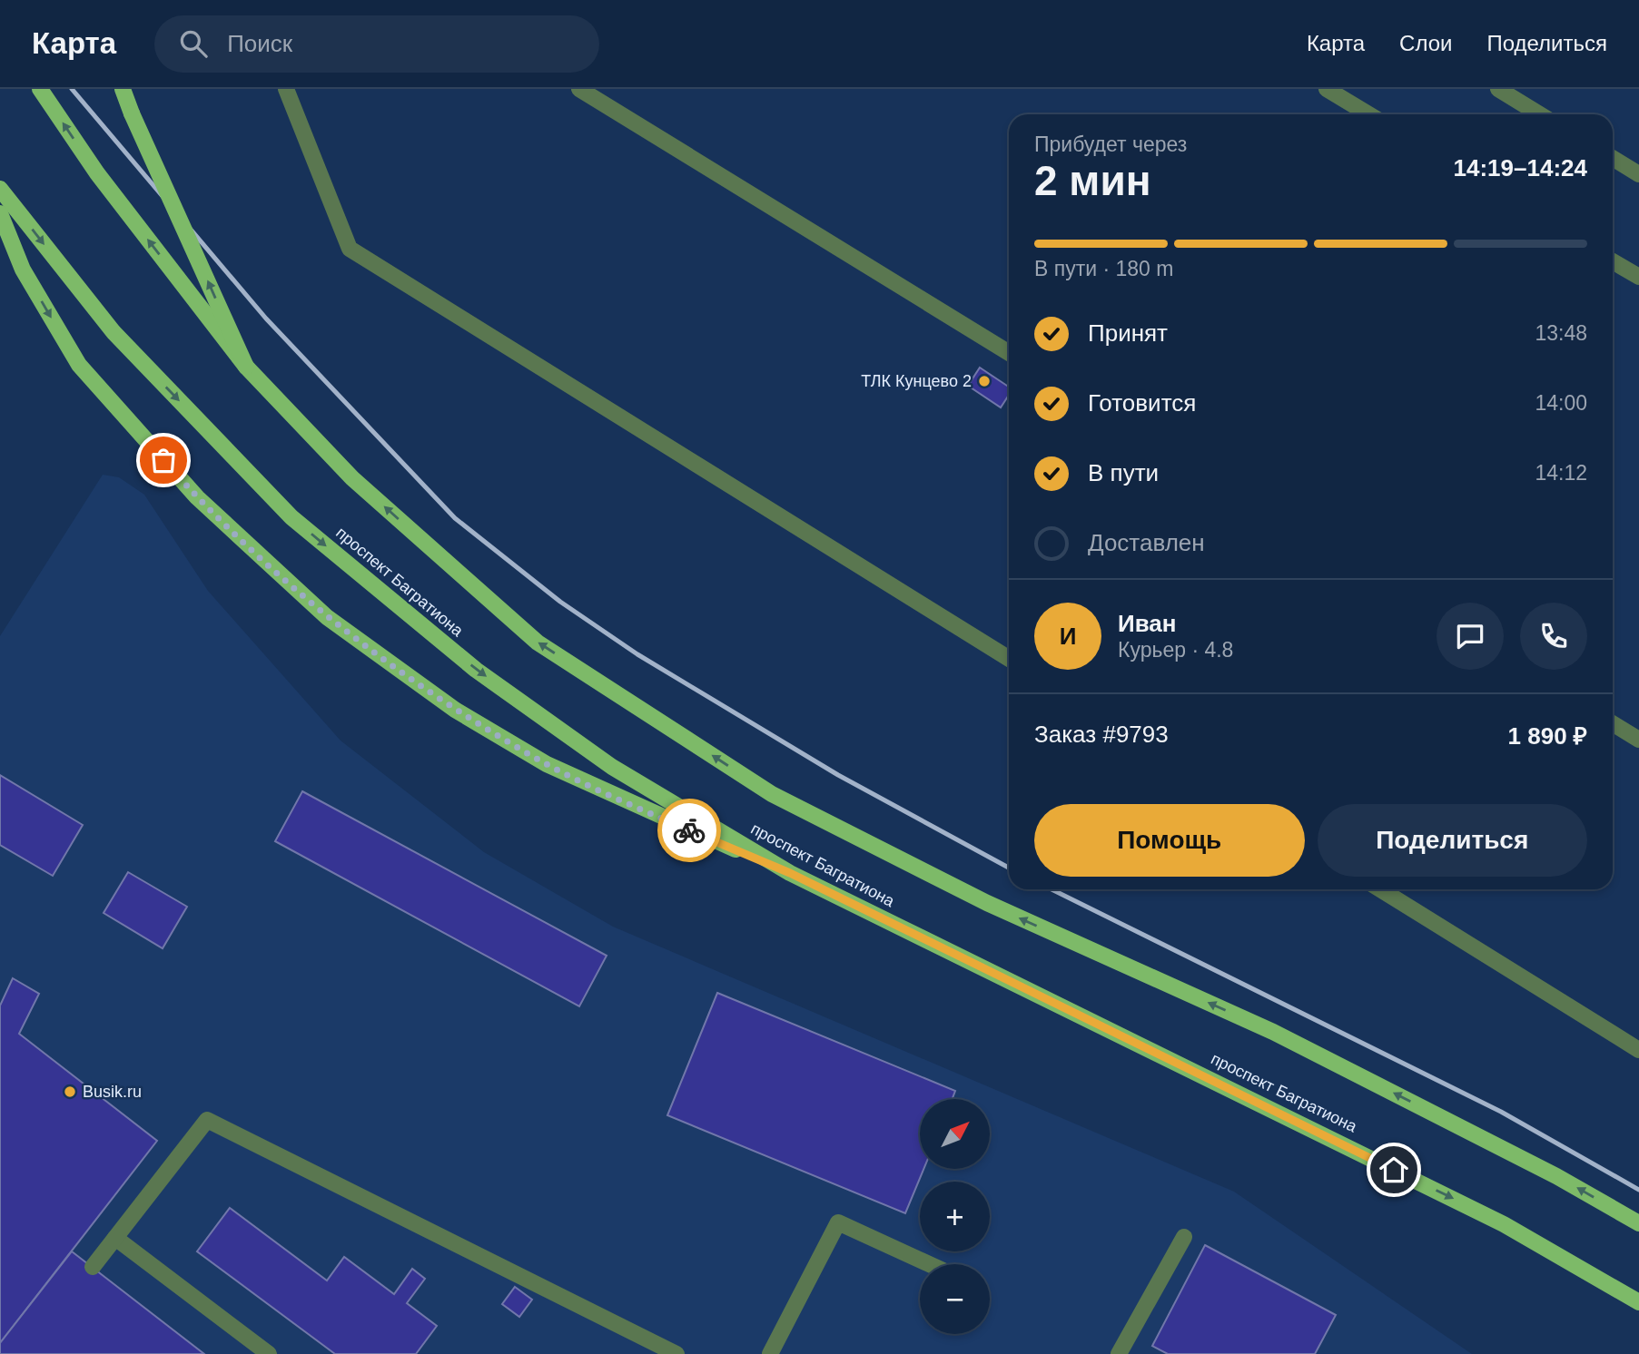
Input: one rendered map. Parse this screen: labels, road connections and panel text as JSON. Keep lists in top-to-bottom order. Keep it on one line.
{"streets":{"main road":["проспект Багратиона"]},"places":["ТЛК Кунцево 2","Busik.ru"],"north":"top right","page":{"header":"Карта","search":"Поиск","nav":["Карта","Слои","Поделиться"],"heading":["2 мин","Прибудет через","14:19–14:24"],"panel":["Иван","Курьер · 4.8","Заказ #9793","1 890 ₽"],"bar":"В пути · 180 m","list":[["Принят","13:48"],["Готовится","14:00"],["В пути","14:12"],"Доставлен"],"round":"И","buttons":["Помощь","Поделиться"],"map_buttons":["+","−"]}}
